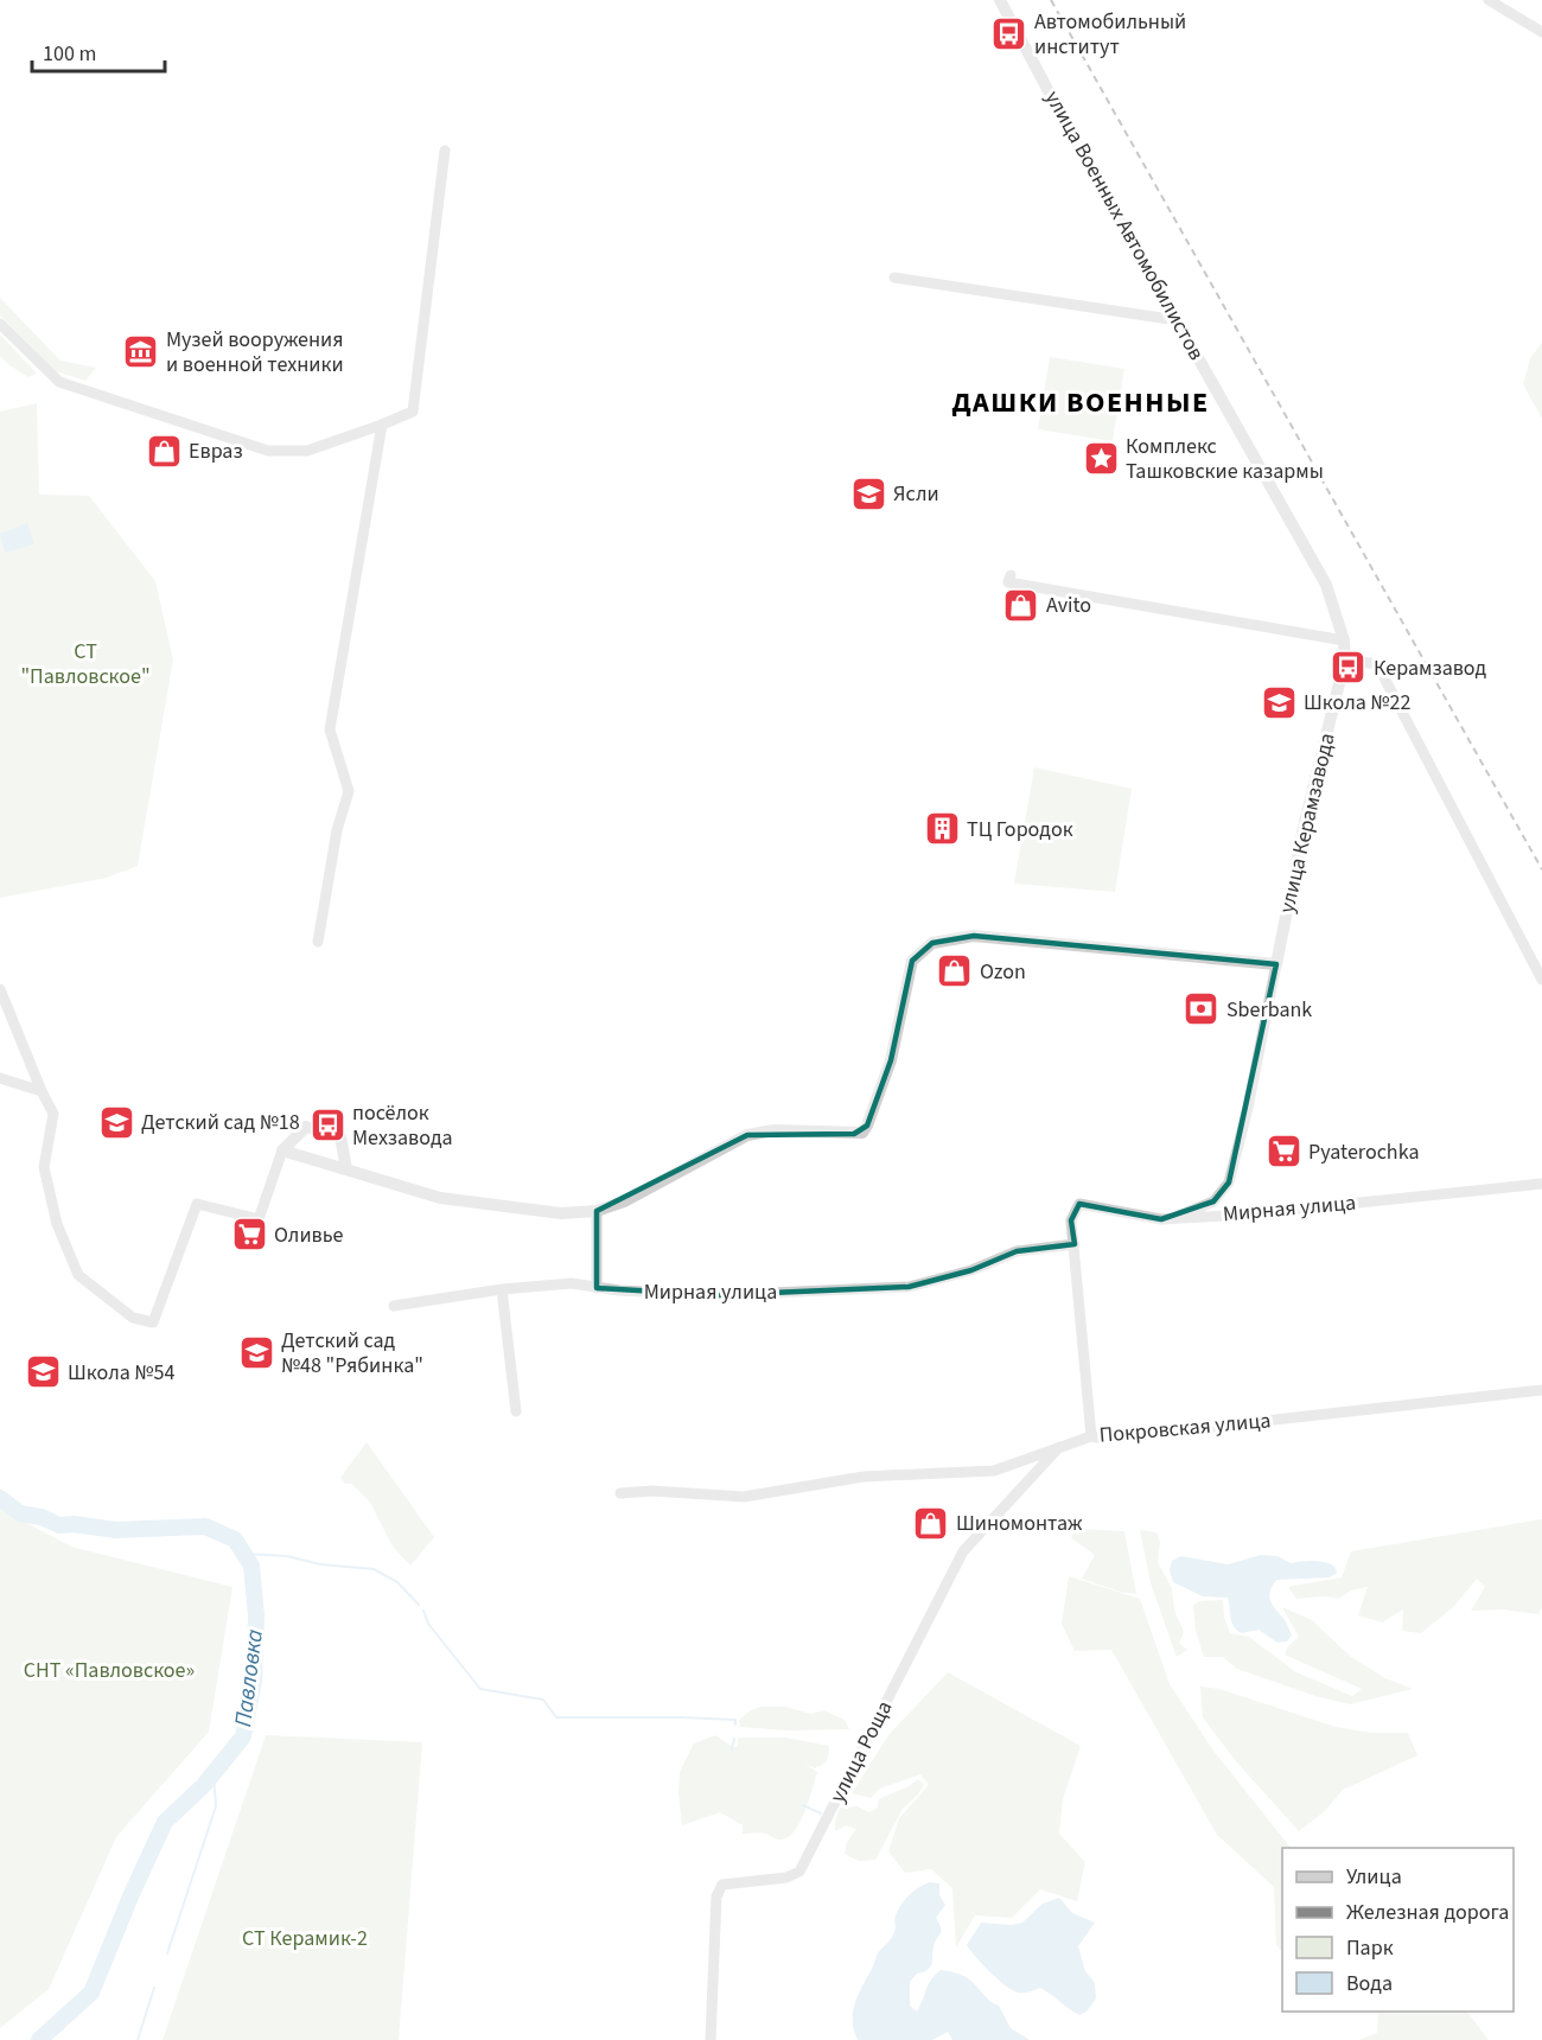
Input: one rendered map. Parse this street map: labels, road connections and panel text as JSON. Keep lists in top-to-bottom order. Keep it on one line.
{"streets":{"street":["улица Военных Автомобилистов","улица Керамзавода","Мирная улица","Покровская улица","улица Роща"]},"crossings":[["улица Военных Автомобилистов","улица Керамзавода"],["улица Керамзавода","Мирная улица"],["Мирная улица","Покровская улица"],["Покровская улица","улица Роща"]],"districts":["ДАШКИ ВОЕННЫЕ"],"water":["Павловка"],"parks":["СТ \"Павловское\"","СНТ «Павловское»","СТ Керамик-2"],"places":{"bus stop":["Автомобильный институт","Керамзавод","посёлок Мехзавода"],"museum":["Музей вооружения и военной техники"],"shop":["Евраз","Avito","Ozon","Шиномонтаж"],"place":["Комплекс Ташковские казармы"],"school or university":["Ясли","Школа №22","Детский сад №18","Детский сад №48 \"Рябинка\"","Школа №54"],"building":["ТЦ Городок"],"bank":["Sberbank"],"supermarket":["Pyaterochka","Оливье"]},"legend":["Улица","Железная дорога","Парк","Вода"],"scale_bar":"100 m"}
